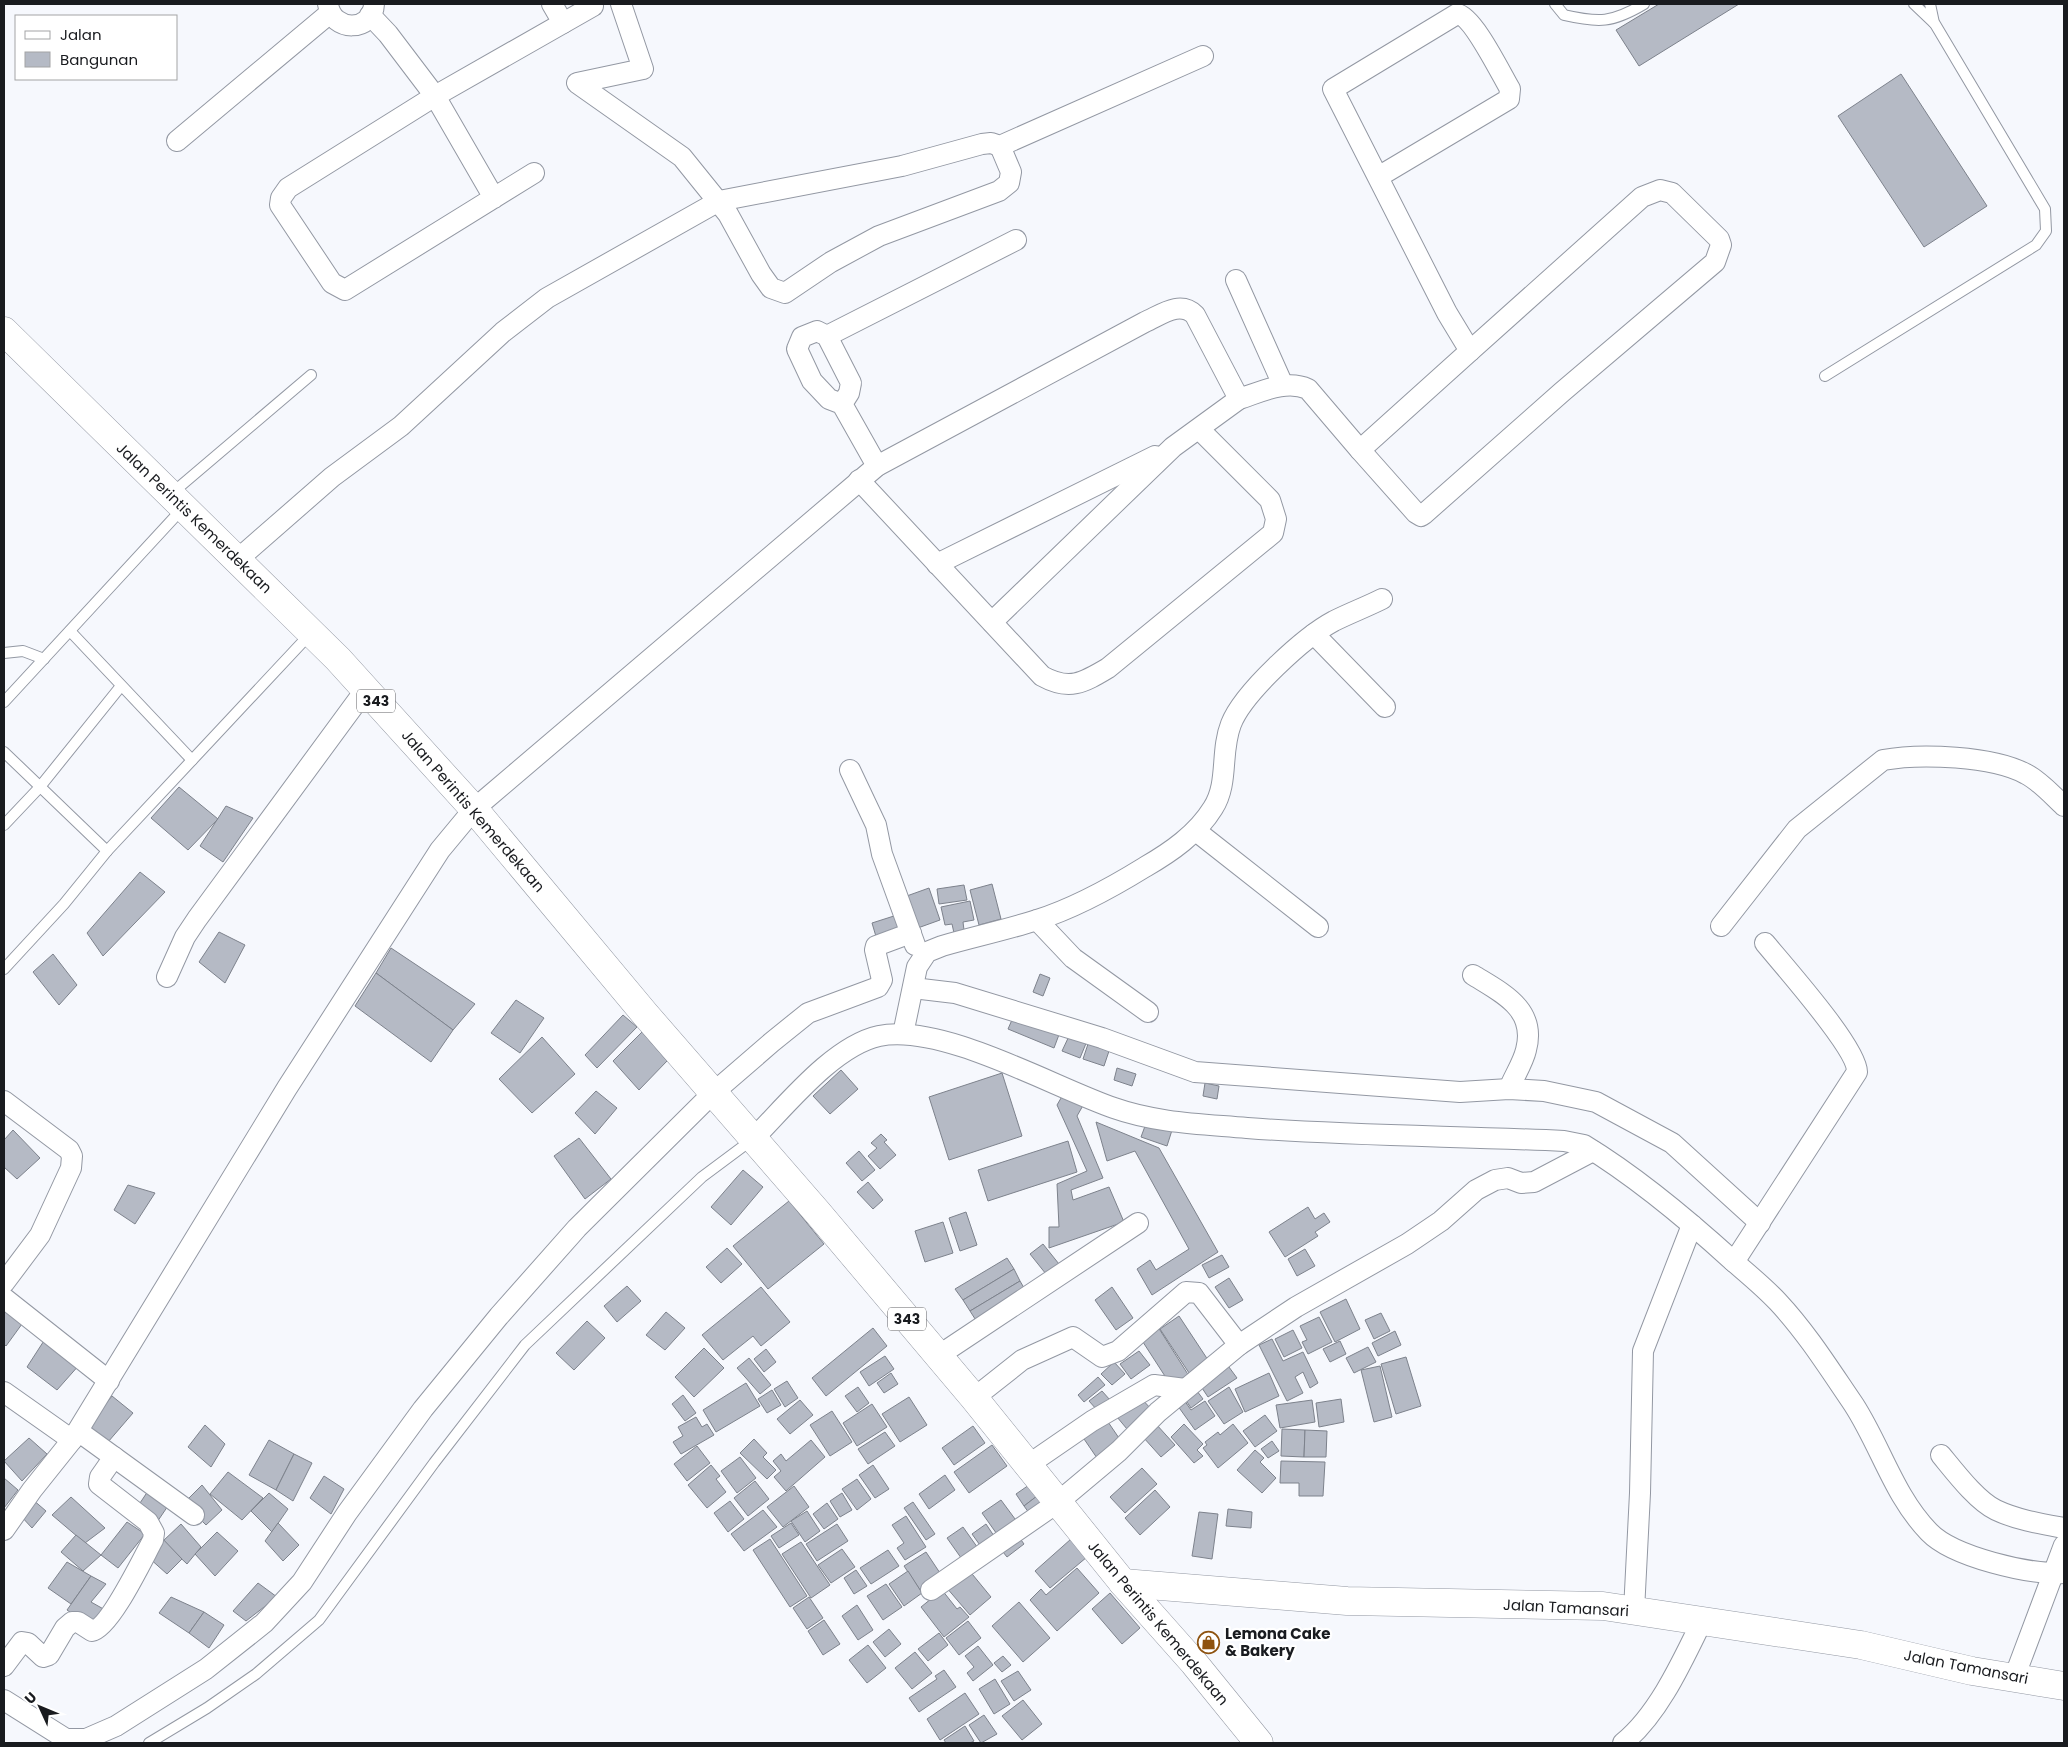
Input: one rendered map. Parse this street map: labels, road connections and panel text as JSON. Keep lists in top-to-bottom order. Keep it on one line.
{"streets":{"main road":["Jalan Perintis Kemerdekaan","343","Jalan Tamansari"]},"crossings":[["Jalan Perintis Kemerdekaan","343"],["Jalan Perintis Kemerdekaan","Jalan Tamansari"]],"places":{"shop":["Lemona Cake & Bakery"]},"legend":["Jalan","Bangunan"],"north":"top left"}
